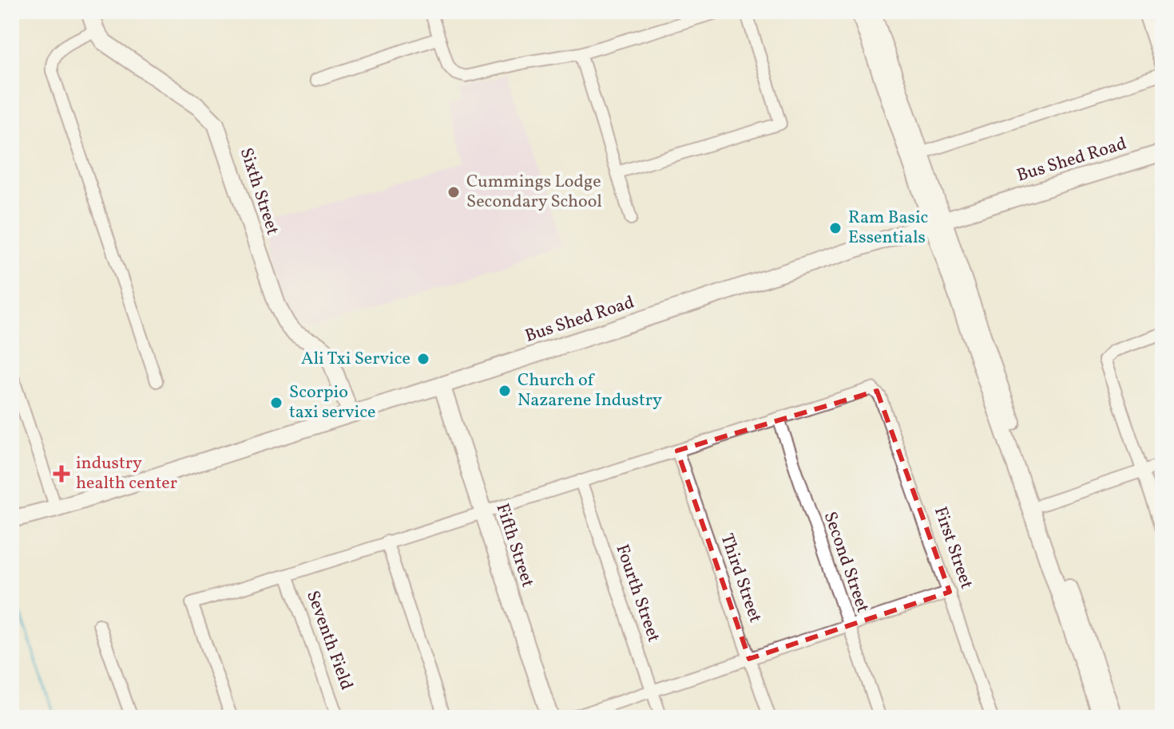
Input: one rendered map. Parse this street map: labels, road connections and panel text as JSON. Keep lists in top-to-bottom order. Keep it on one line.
{"streets":{"street":["Bus Shed Road","Sixth Street","Fifth Street","First Street","Second Street","Third Street","Fourth Street","Seventh Field"]},"crossings":[["Bus Shed Road","Sixth Street"],["Bus Shed Road","Fifth Street"],["First Street","Second Street"]],"places":{"other":["Cummings Lodge Secondary School","Ram Basic Essentials","Ali Txi Service","Church of Nazarene Industry","Scorpio taxi service"],"health":["industry health center"]}}
